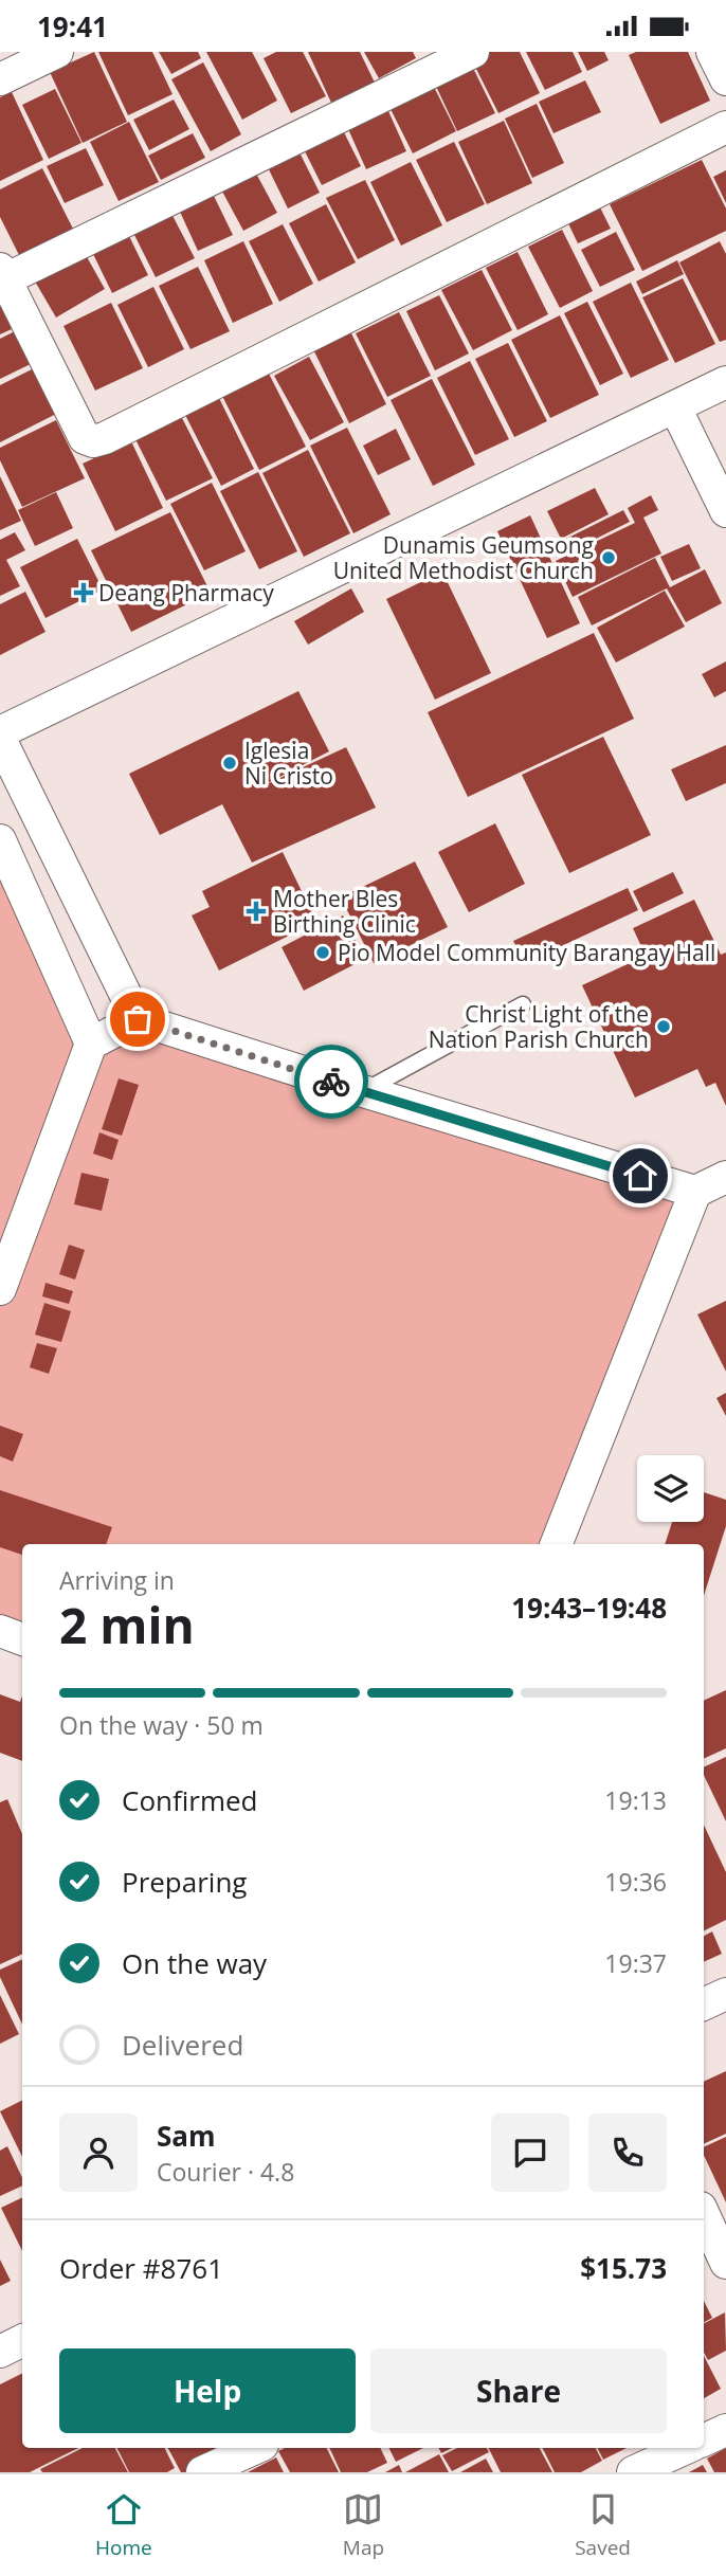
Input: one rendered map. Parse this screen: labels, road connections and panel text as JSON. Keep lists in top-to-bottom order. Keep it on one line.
{"places":{"other":["Dunamis Geumsong United Methodist Church","Iglesia Ni Cristo","Pio Model Community Barangay Hall","Christ Light of the Nation Parish Church"],"health":["Deang Pharmacy","Mother Bles Birthing Clinic"]},"page":{"status":"19:41","heading":["2 min","Arriving in","19:43–19:48"],"panel":["Sam","Courier · 4.8","Order #8761","$15.73"],"bar":"On the way · 50 m","list":[["Confirmed","19:13"],["Preparing","19:36"],["On the way","19:37"],"Delivered"],"buttons":["Help","Share"],"tabs":["Home","Map","Saved"]}}
